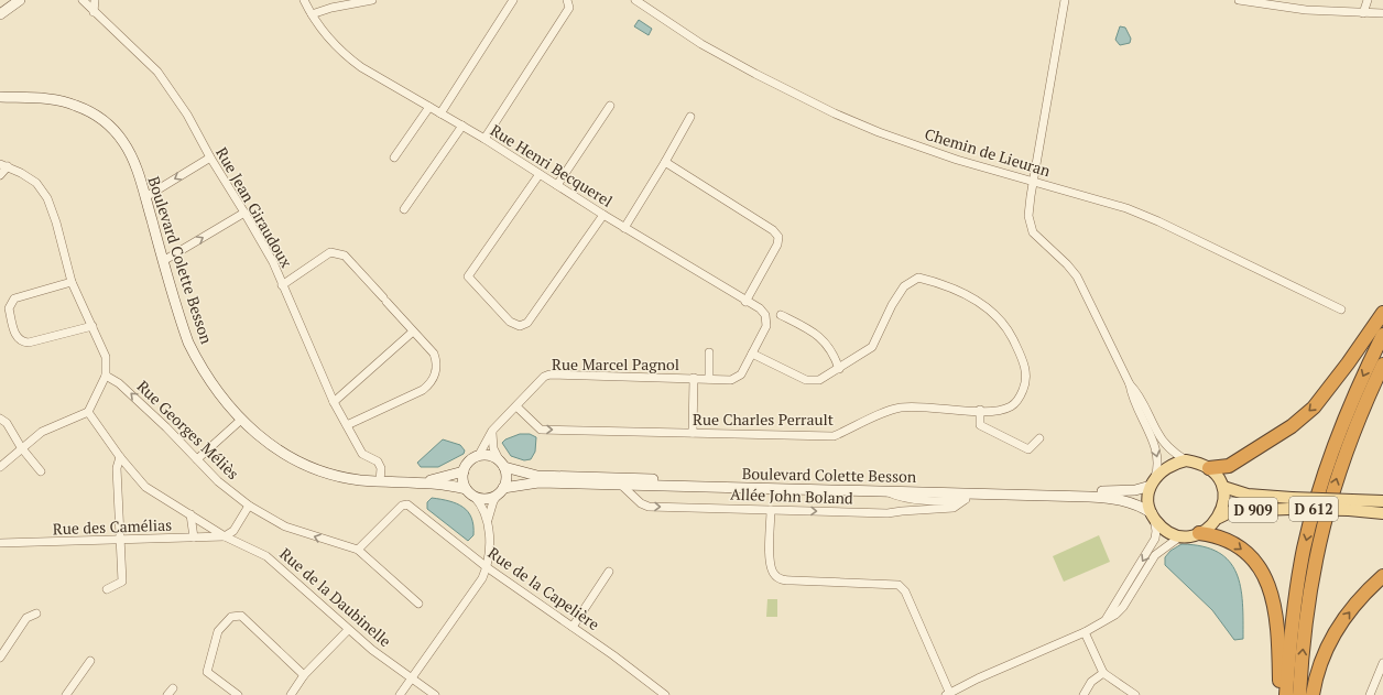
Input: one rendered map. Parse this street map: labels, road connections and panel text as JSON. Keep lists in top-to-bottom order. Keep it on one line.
{"streets":{"highway":["D 612"],"main road":["Boulevard Colette Besson","D 909"],"street":["Chemin de Lieuran","Rue Henri Becquerel","Rue Jean Giraudoux","Rue Marcel Pagnol","Rue Charles Perrault","Rue Georges Méliès","Allée John Boland","Rue des Camélias","Rue de la Capelière","Rue de la Daubinelle"]},"crossings":[["Rue Henri Becquerel","Rue Marcel Pagnol"],["Rue Henri Becquerel","Rue Charles Perrault"],["Rue Jean Giraudoux","Boulevard Colette Besson"],["Boulevard Colette Besson","Rue Marcel Pagnol"],["Boulevard Colette Besson","Allée John Boland"],["Boulevard Colette Besson","D 909"],["Rue Marcel Pagnol","Rue Charles Perrault"],["Rue Georges Méliès","Rue de la Capelière"],["Rue des Camélias","Rue de la Daubinelle"]],"one_way":["Rue Georges Méliès","Allée John Boland"]}
